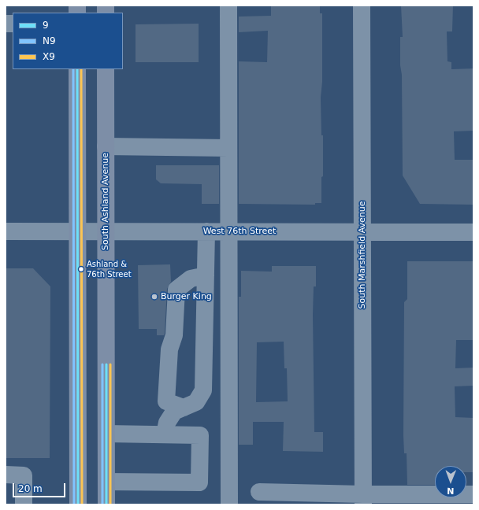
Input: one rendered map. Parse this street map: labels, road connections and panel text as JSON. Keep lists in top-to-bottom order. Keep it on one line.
{"streets":{"main road":["South Ashland Avenue"],"street":["West 76th Street","South Marshfield Avenue"]},"crossings":[["South Ashland Avenue","West 76th Street"],["West 76th Street","South Marshfield Avenue"]],"places":["Ashland & 76th Street","Burger King"],"lines":["transit line 9","transit line N9","transit line X9"],"legend":["9","N9","X9"],"scale_bar":"20 m","north":"bottom"}
